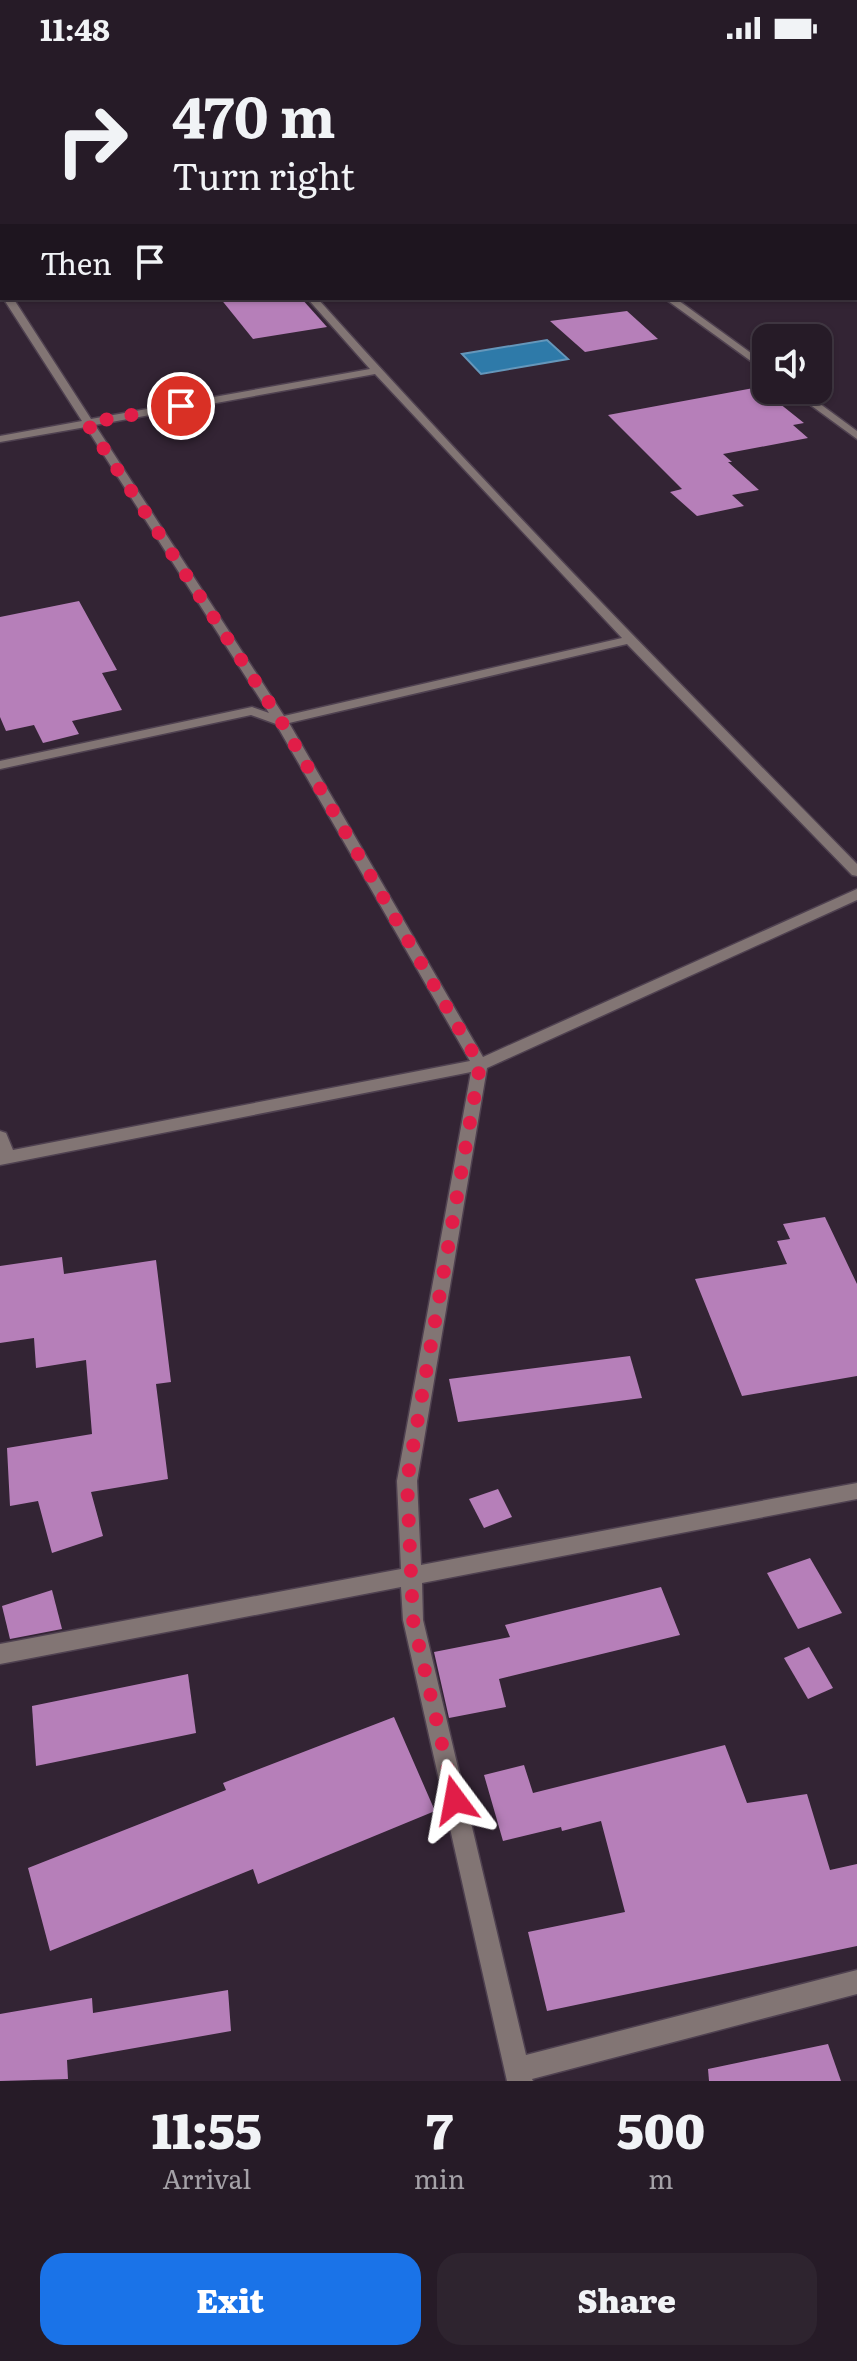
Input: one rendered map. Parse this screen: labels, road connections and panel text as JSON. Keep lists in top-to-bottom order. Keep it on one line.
{"page":{"status":"11:48","turn":["470 m","Turn right"],"then":"Then","eta":["11:55","Arrival","7","min","500","m"],"buttons":["Exit","Share"]}}
